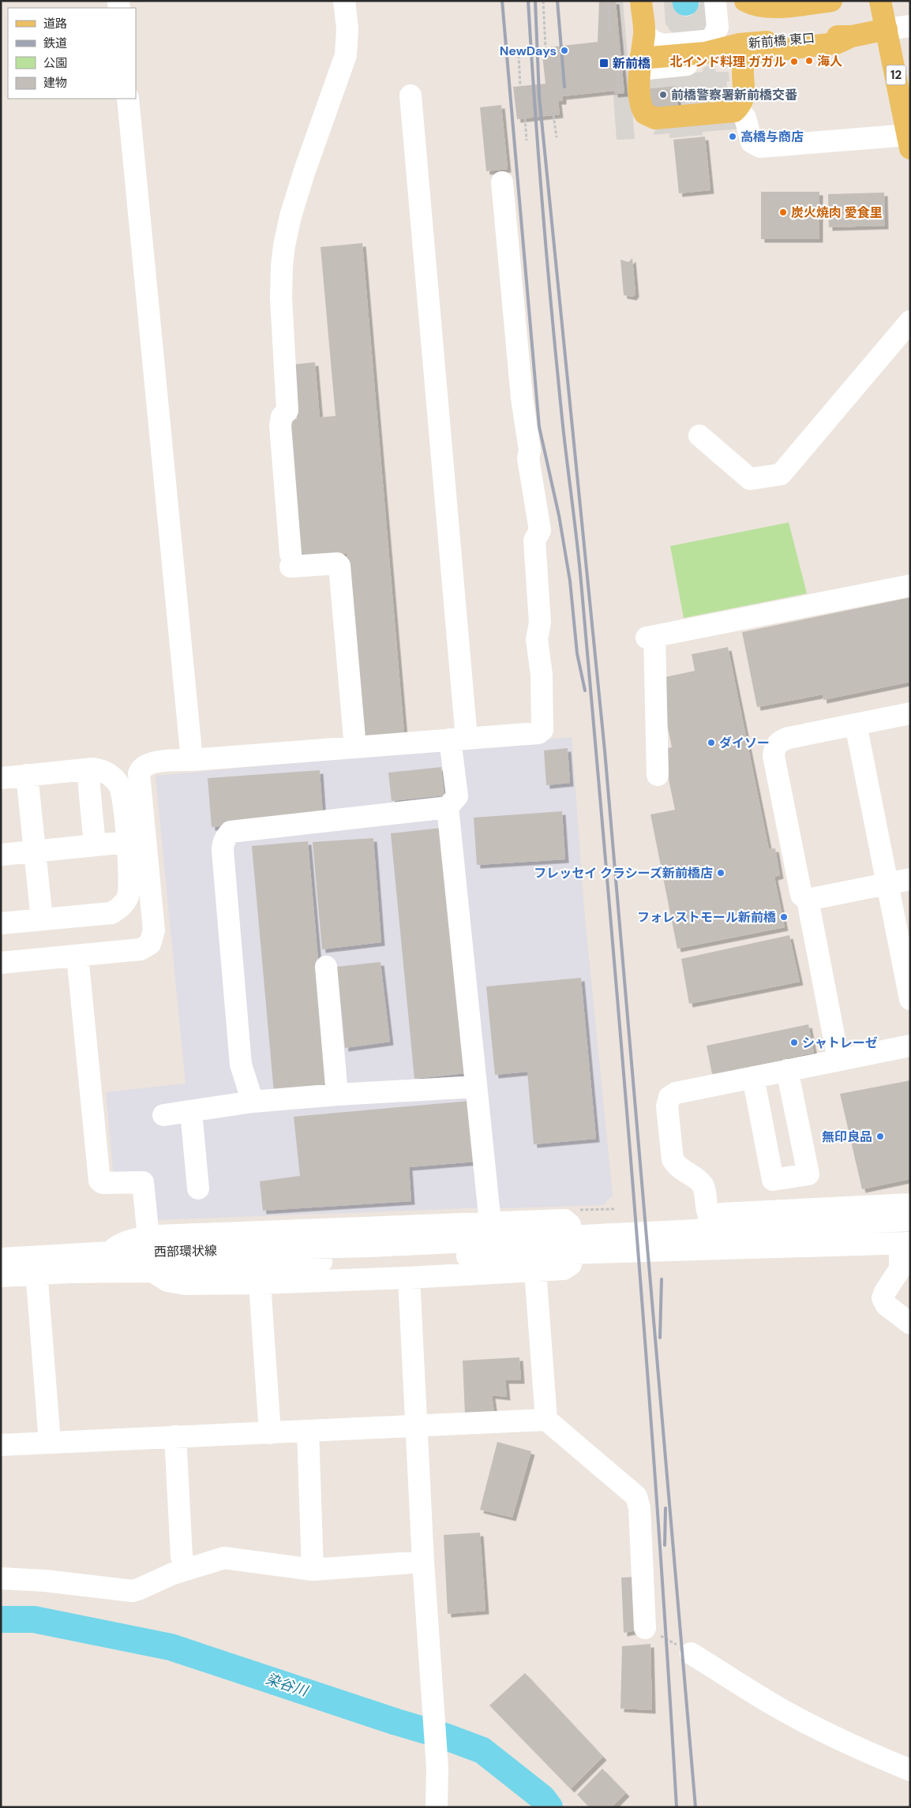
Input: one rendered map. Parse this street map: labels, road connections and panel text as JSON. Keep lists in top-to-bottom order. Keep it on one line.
{"streets":{"main road":["新前橋 東口","12"],"street":["西部環状線"]},"crossings":[["新前橋 東口","12"]],"water":["染谷川"],"places":{"other":["NewDays","海人","北インド料理 ガガル","前橋警察署新前橋交番","高橋与商店","炭火焼肉 愛食里","ダイソー","フレッセイ クラシーズ新前橋店","フォレストモール新前橋","シャトレーゼ","無印良品"],"transit":["新前橋"]},"legend":["道路","鉄道","公園","建物"]}
